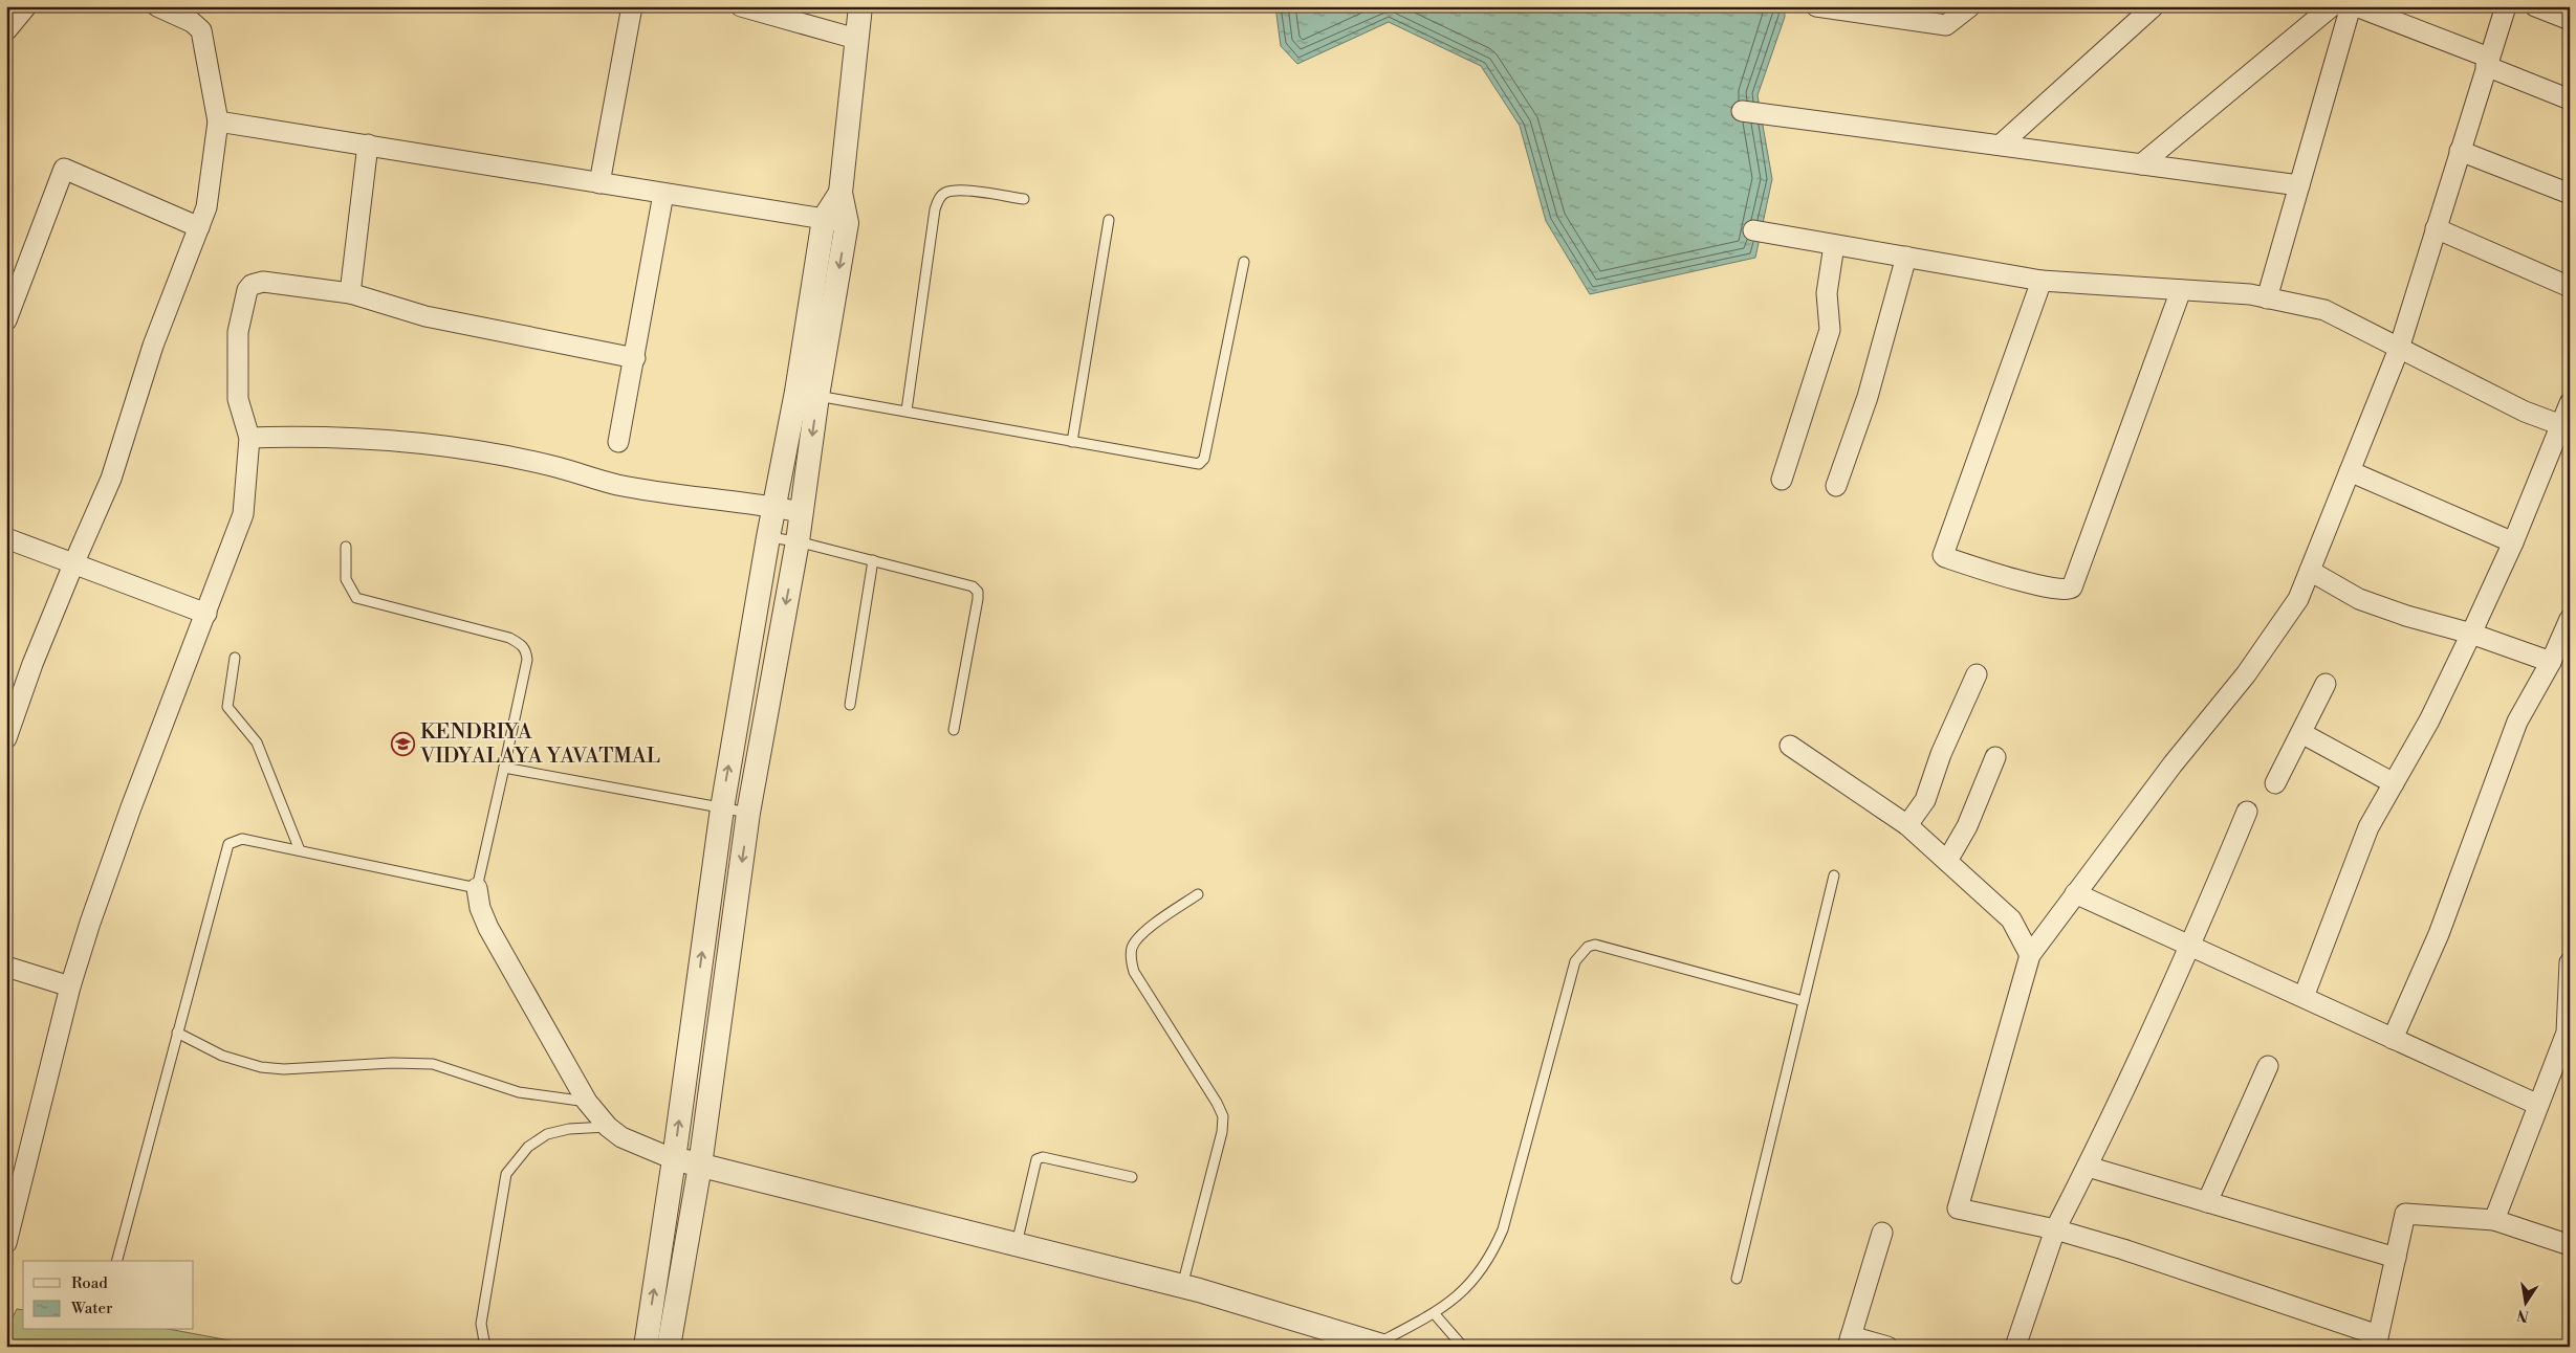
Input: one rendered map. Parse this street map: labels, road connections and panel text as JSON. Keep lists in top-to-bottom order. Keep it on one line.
{"places":{"school or university":["KENDRIYA VIDYALAYA YAVATMAL"]},"legend":["Road","Water"],"north":"bottom"}
